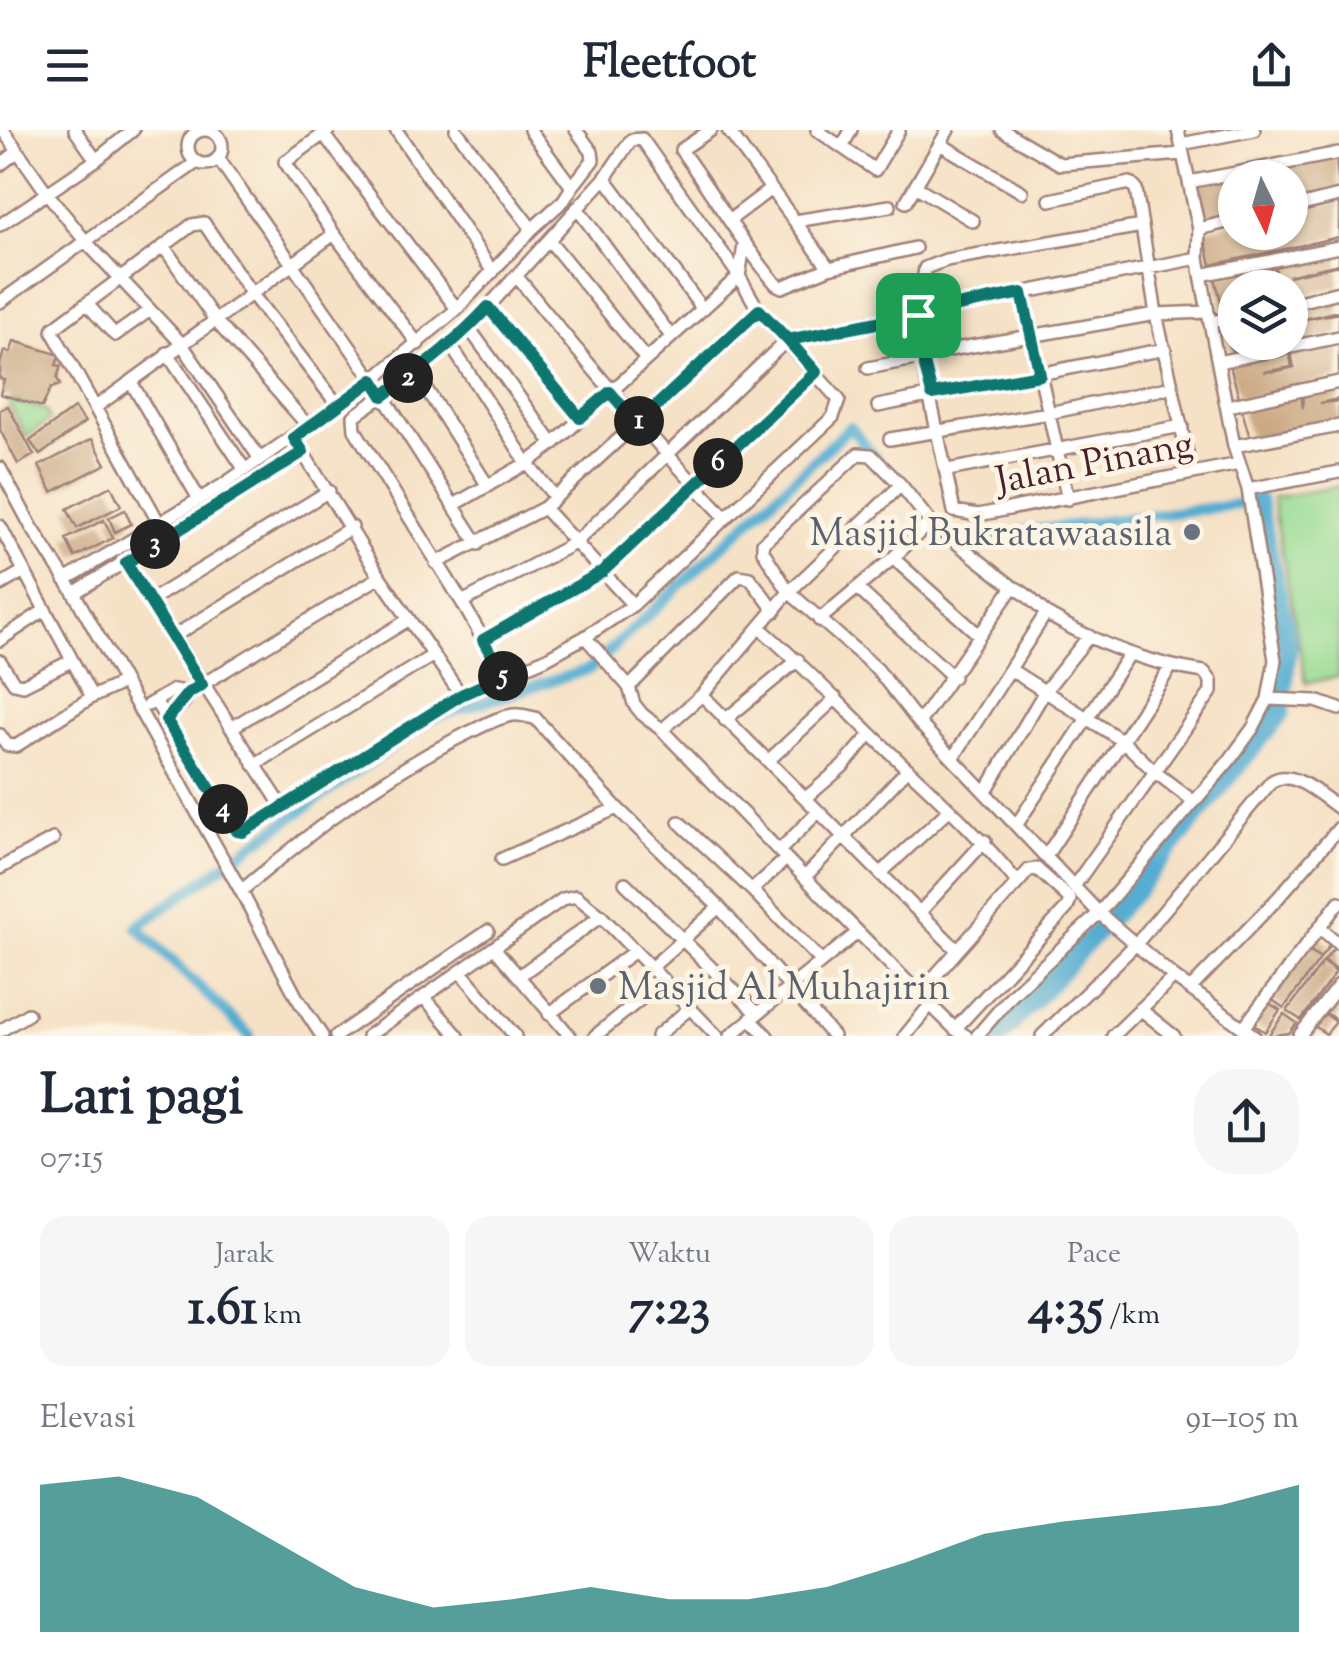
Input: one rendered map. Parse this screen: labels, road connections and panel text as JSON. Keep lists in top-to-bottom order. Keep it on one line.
{"streets":{"street":["Jalan Pinang"]},"places":["Masjid Bukratawaasila","Masjid Al Muhajirin"],"north":"bottom","page":{"header":"Fleetfoot","pins":["2","1","6","3","5","4"],"heading":["Lari pagi","07:15"],"stats":[["Jarak","1.61 km"],["Waktu","7:23"],["Pace","4:35 /km"]],"chart":["Elevasi","91–105 m"]}}
